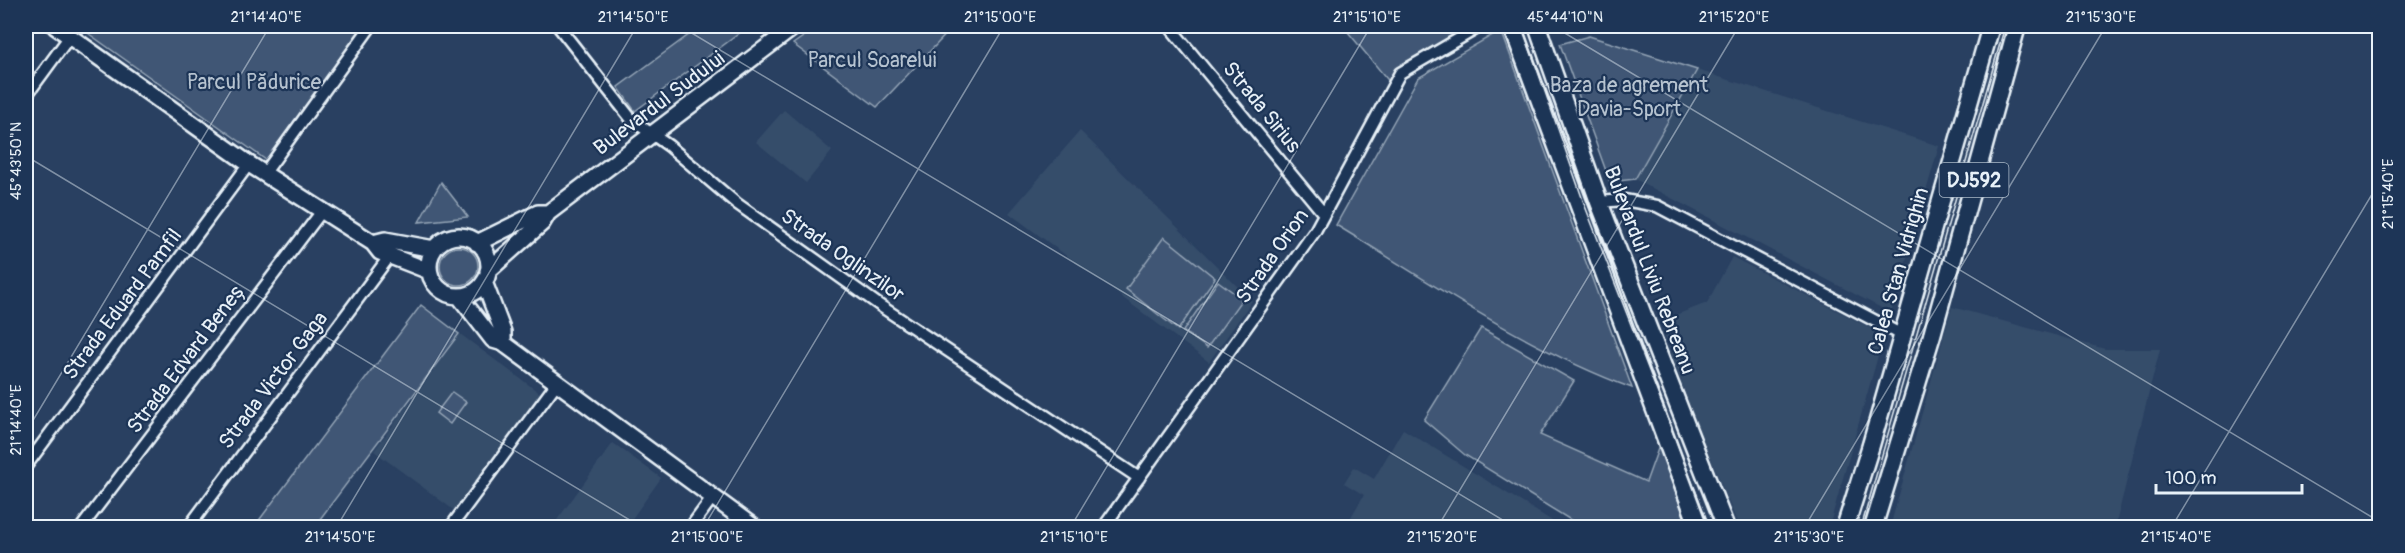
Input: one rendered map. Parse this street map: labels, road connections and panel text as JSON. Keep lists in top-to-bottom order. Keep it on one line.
{"streets":{"main road":["Bulevardul Sudului","DJ592","Bulevardul Liviu Rebreanu","Calea Stan Vidrighin"],"street":["Strada Sirius","Strada Oglinzilor","Strada Orion","Strada Eduard Pamfil","Strada Edvard Beneș","Strada Victor Gaga"]},"crossings":[["Bulevardul Sudului","Strada Oglinzilor"],["Strada Sirius","Strada Orion"],["Strada Oglinzilor","Strada Orion"]],"parks":["Parcul Soarelui","Parcul Pădurice","Baza de agrement Davia-Sport"],"scale_bar":"100 m","coordinates":["21°14'40\"E","21°14'50\"E","21°15'00\"E","21°15'10\"E","45°44'10\"N","21°15'20\"E","21°15'30\"E","45°43'50\"N","21°15'40\"E"]}
